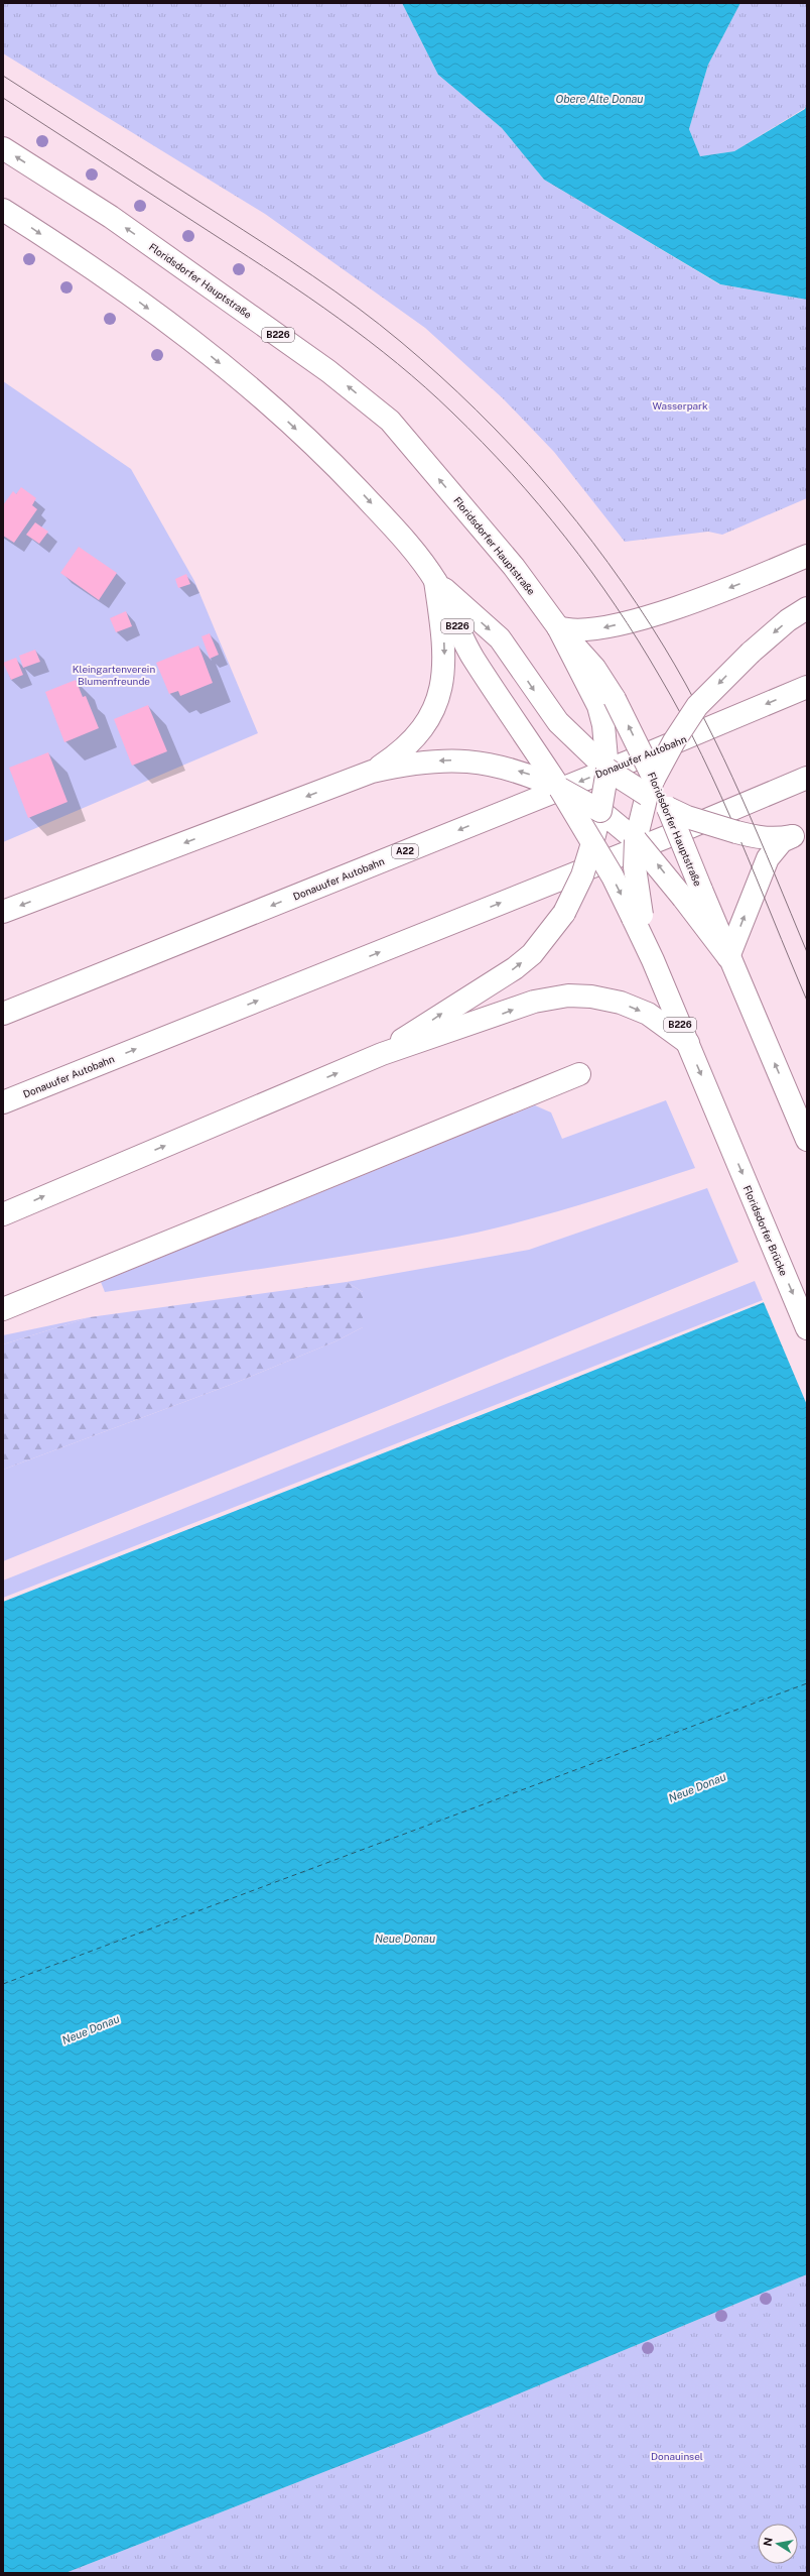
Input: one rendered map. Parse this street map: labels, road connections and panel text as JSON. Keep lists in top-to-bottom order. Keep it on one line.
{"streets":{"main road":["Floridsdorfer Hauptstraße","B226","Donauufer Autobahn","A22","Floridsdorfer Brücke"]},"crossings":[["B226","Floridsdorfer Brücke"]],"water":["Obere Alte Donau","Neue Donau"],"parks":["Wasserpark","Kleingartenverein Blumenfreunde","Donauinsel"],"north":"left"}
